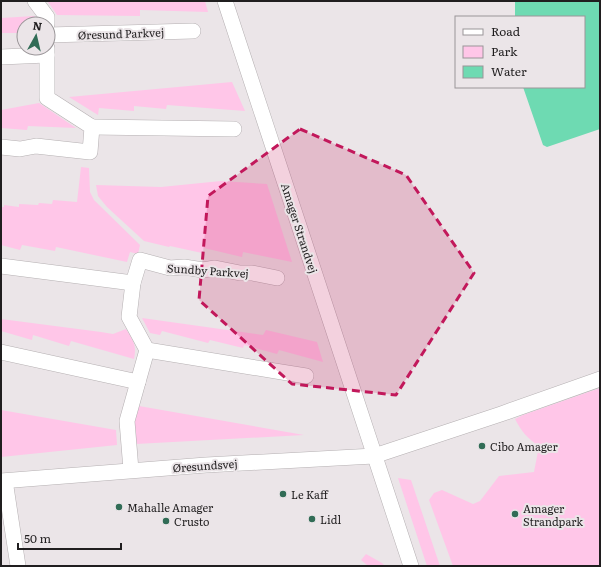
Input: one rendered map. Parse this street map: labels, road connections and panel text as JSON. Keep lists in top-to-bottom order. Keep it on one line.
{"streets":{"street":["Øresund Parkvej","Amager Strandvej","Sundby Parkvej","Øresundsvej"]},"crossings":[["Amager Strandvej","Øresundsvej"]],"places":["Cibo Amager","Le Kaff","Mahalle Amager","Amager Strandpark","Lidl","Crusto"],"legend":["Road","Park","Water"],"scale_bar":"50 m","north":"top"}
